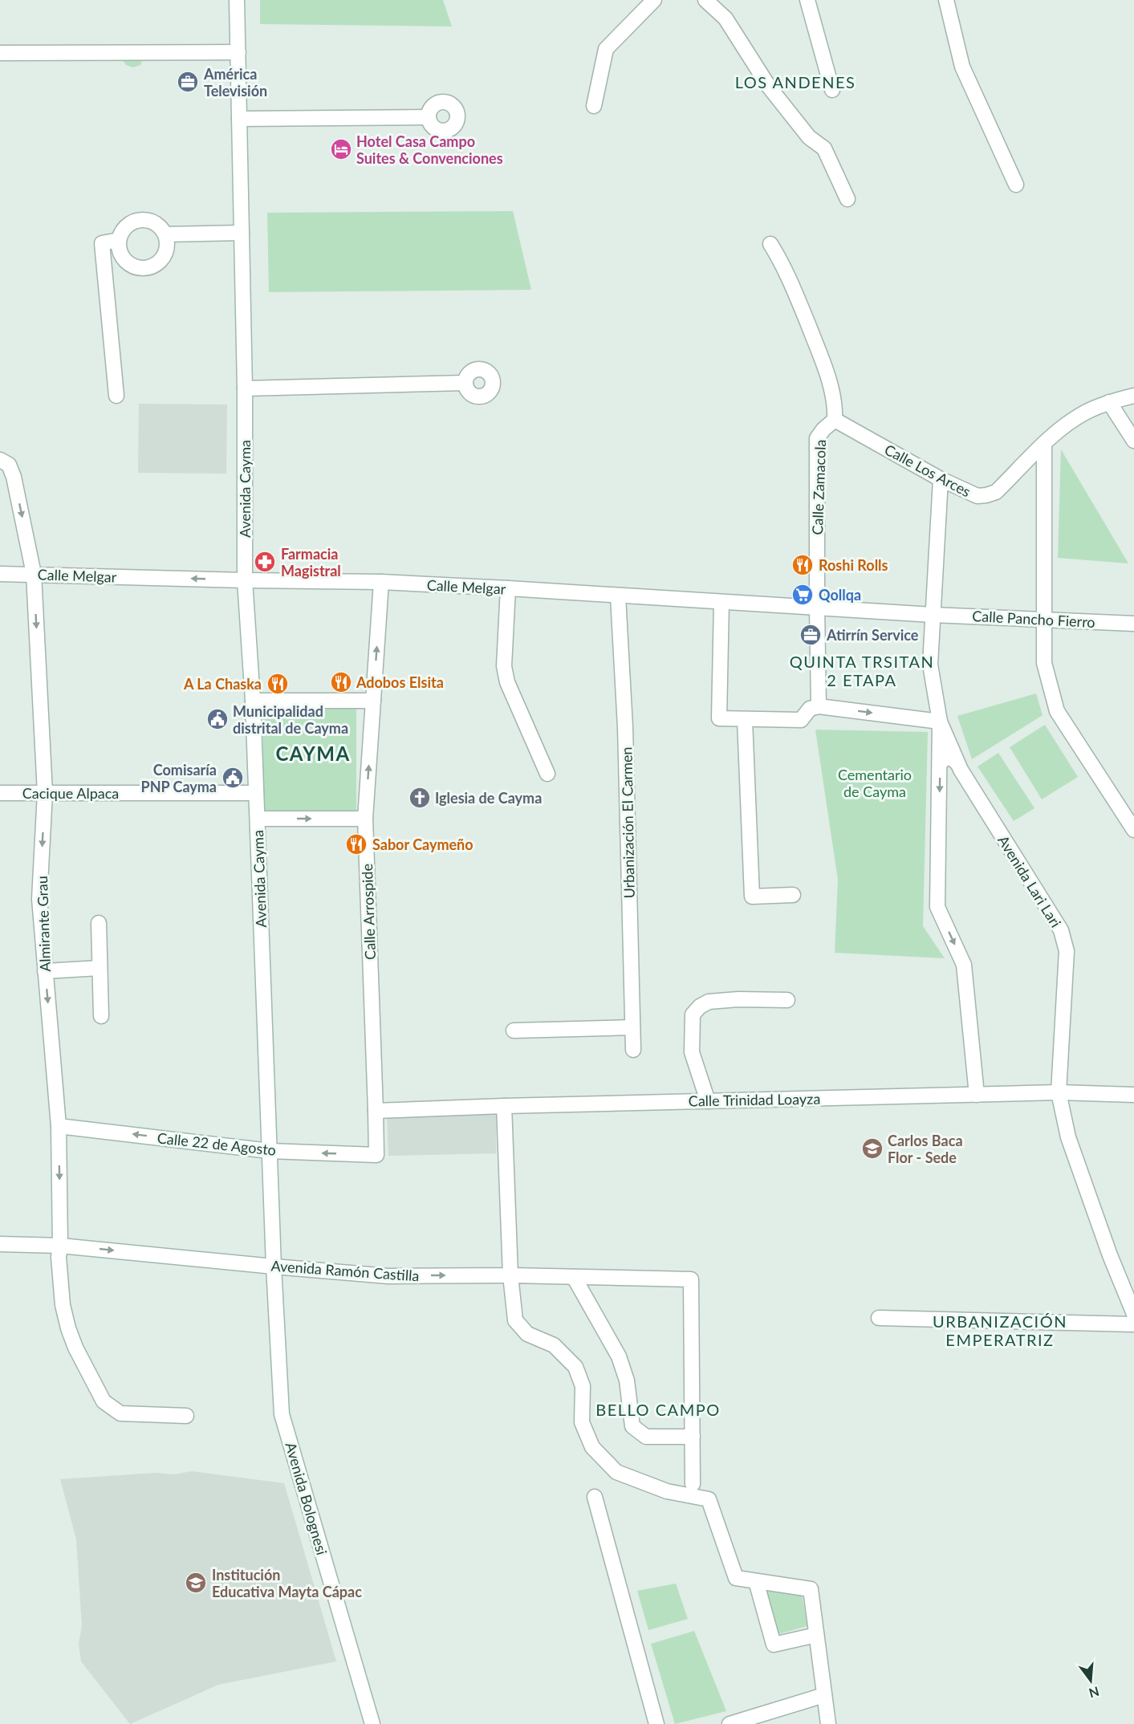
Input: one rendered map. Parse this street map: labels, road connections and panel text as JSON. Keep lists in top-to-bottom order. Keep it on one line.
{"streets":{"street":["Calle Los Arces","Calle Zamacola","Avenida Cayma","Calle Melgar","Calle Pancho Fierro","Cacique Alpaca","Urbanización El Carmen","Avenida Lari Lari","Calle Arrospide","Almirante Grau","Calle Trinidad Loayza","Calle 22 de Agosto","Avenida Ramón Castilla","Avenida Bolognesi"]},"crossings":[["Calle Los Arces","Calle Zamacola"],["Calle Los Arces","Avenida Lari Lari"],["Calle Zamacola","Calle Melgar"],["Avenida Cayma","Calle Melgar"],["Avenida Cayma","Cacique Alpaca"],["Avenida Cayma","Calle 22 de Agosto"],["Avenida Cayma","Avenida Ramón Castilla"],["Avenida Cayma","Avenida Bolognesi"],["Calle Melgar","Calle Pancho Fierro"],["Calle Melgar","Urbanización El Carmen"],["Calle Melgar","Avenida Lari Lari"],["Calle Melgar","Calle Arrospide"],["Calle Melgar","Almirante Grau"],["Calle Pancho Fierro","Avenida Lari Lari"],["Cacique Alpaca","Almirante Grau"],["Avenida Lari Lari","Calle Trinidad Loayza"],["Calle Arrospide","Calle Trinidad Loayza"],["Calle Arrospide","Calle 22 de Agosto"],["Almirante Grau","Calle 22 de Agosto"],["Almirante Grau","Avenida Ramón Castilla"],["Avenida Ramón Castilla","Avenida Bolognesi"]],"one_way":["Almirante Grau","Calle 22 de Agosto","Avenida Ramón Castilla"],"districts":["LOS ANDENES","QUINTA TRSITAN 2 ETAPA","CAYMA","URBANIZACIÓN EMPERATRIZ","BELLO CAMPO"],"parks":["Cementario de Cayma"],"places":{"office":["América Televisión","Atirrín Service"],"hotel":["Hotel Casa Campo Suites & Convenciones"],"pharmacy":["Farmacia Magistral"],"restaurant":["Roshi Rolls","Adobos Elsita","A La Chaska","Sabor Caymeño"],"supermarket":["Qollqa"],"public building":["Municipalidad distrital de Cayma","Comisaría PNP Cayma"],"church":["Iglesia de Cayma"],"school or university":["Carlos Baca Flor - Sede","Institución Educativa Mayta Cápac"]},"north":"bottom"}
